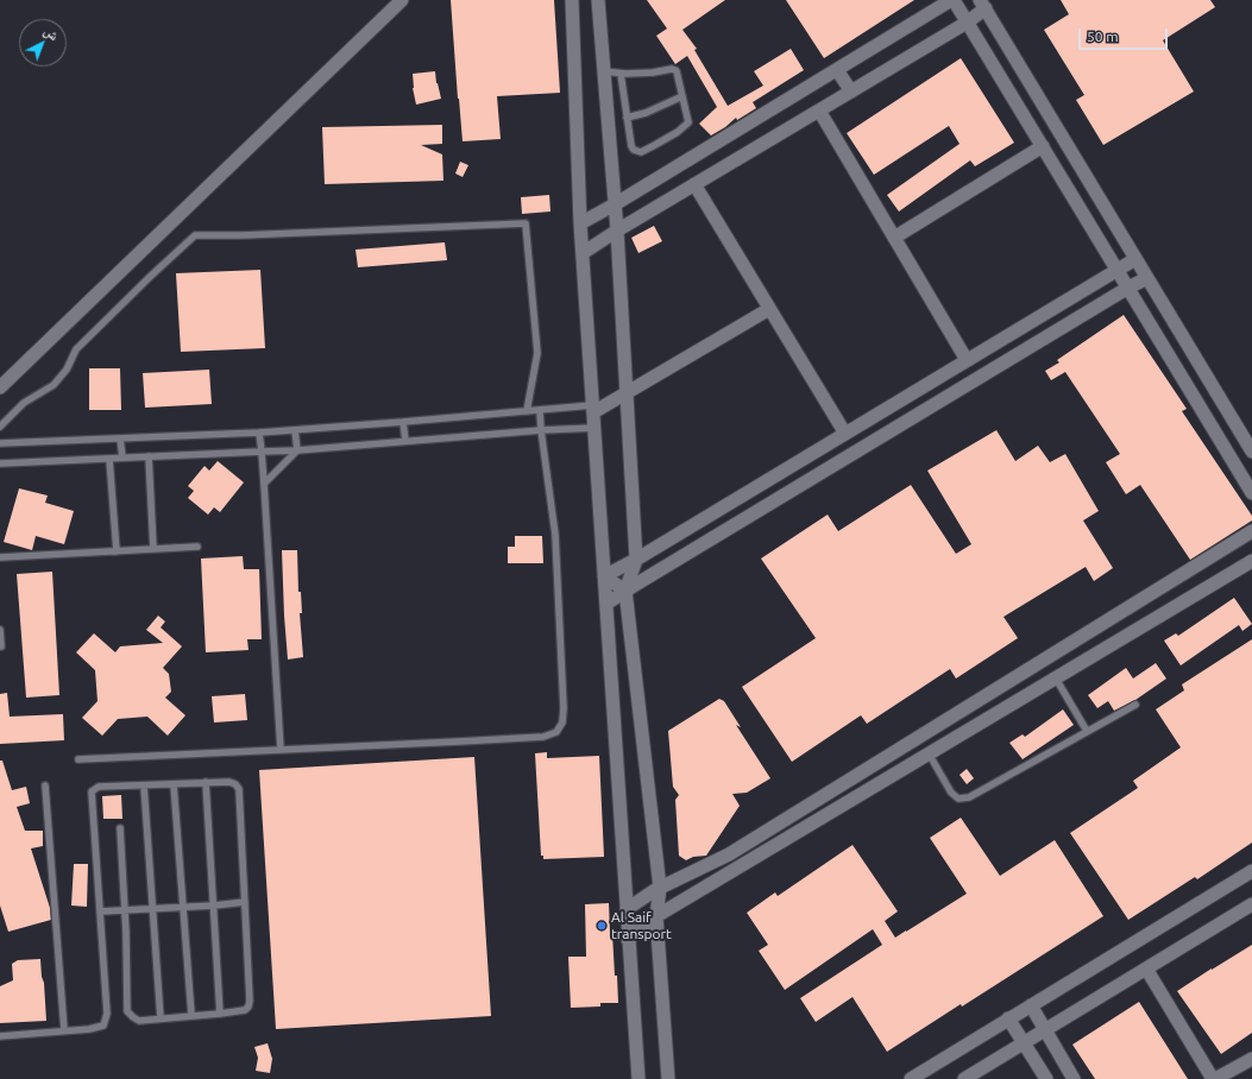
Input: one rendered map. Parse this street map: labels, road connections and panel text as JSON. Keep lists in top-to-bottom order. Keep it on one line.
{"places":["Al Saif transport"],"scale_bar":"50 m","north":"top right"}
